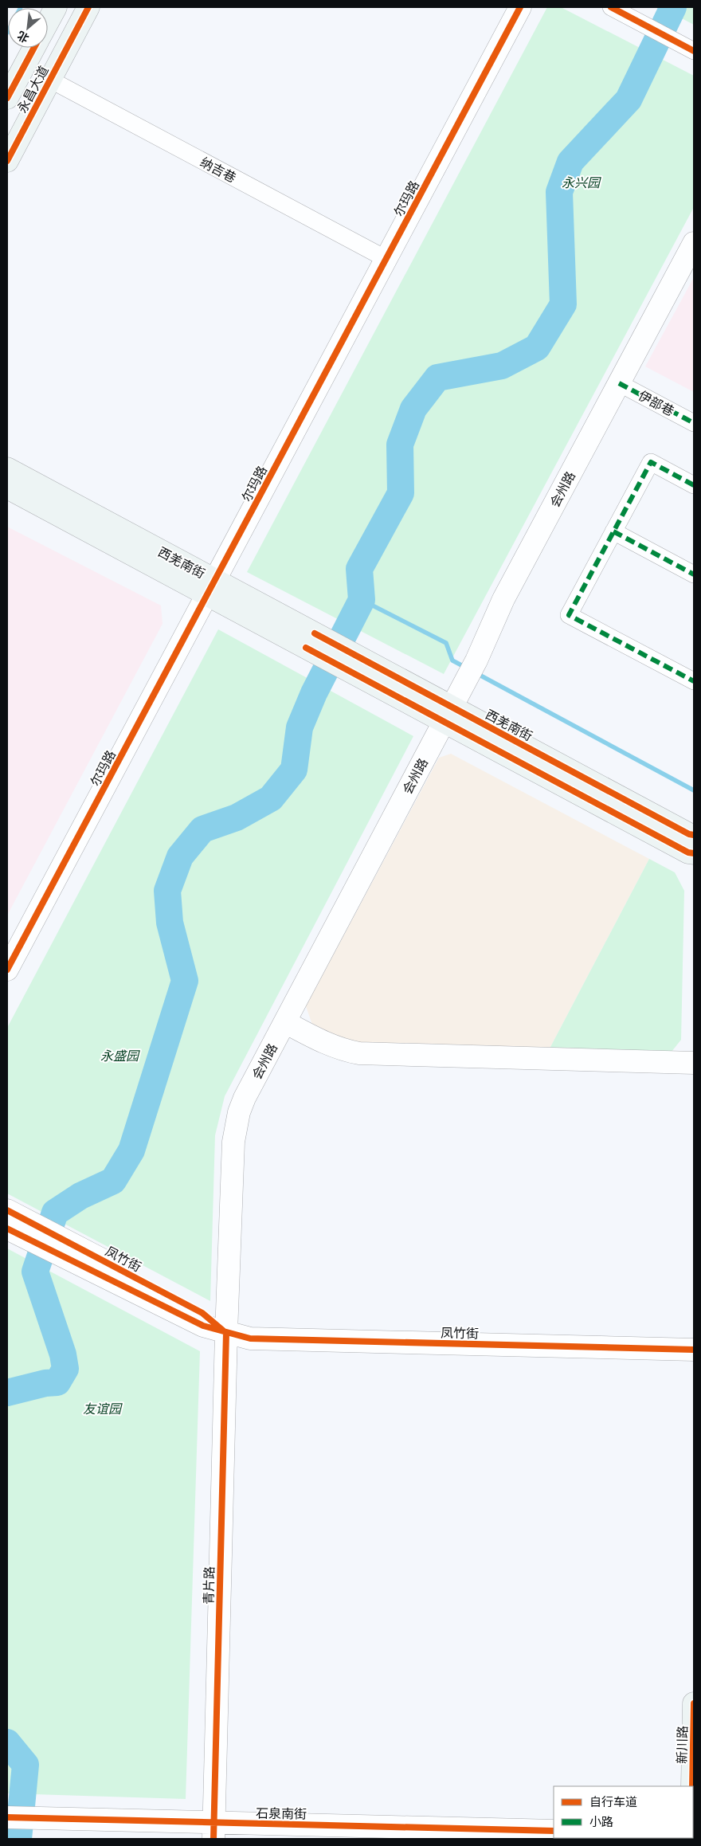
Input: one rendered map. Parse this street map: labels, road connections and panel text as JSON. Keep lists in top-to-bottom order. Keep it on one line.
{"streets":{"main road":["永昌大道","西羌南街","新川路"],"street":["纳吉巷","尔玛路","伊部巷","会州路","凤竹街","青片路","石泉南街"]},"crossings":[["永昌大道","纳吉巷"],["纳吉巷","尔玛路"],["尔玛路","西羌南街"],["伊部巷","会州路"],["会州路","西羌南街"],["会州路","凤竹街"],["会州路","青片路"],["凤竹街","青片路"],["青片路","石泉南街"]],"parks":["永兴园","永盛园","友谊园"],"legend":["自行车道","小路"],"north":"bottom left"}
